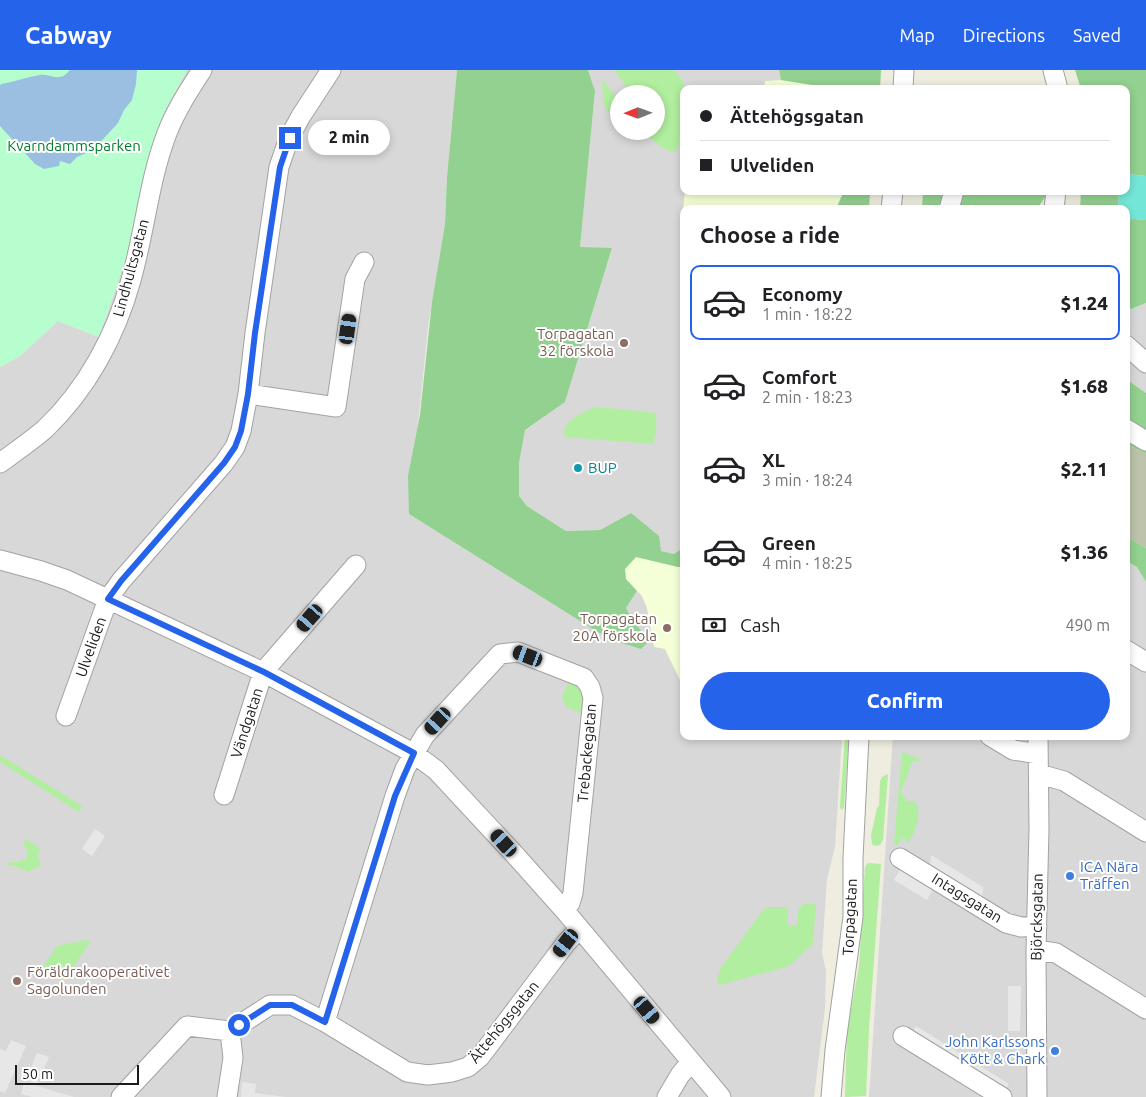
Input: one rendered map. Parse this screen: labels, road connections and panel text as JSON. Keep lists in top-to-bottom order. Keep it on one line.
{"streets":{"street":["Lindhultsgatan","Ulveliden","Vändgatan","Trebackegatan","Intagsgatan","Torpagatan","Björcksgatan","Ättehögsgatan"]},"crossings":[["Trebackegatan","Ättehögsgatan"],["Intagsgatan","Björcksgatan"]],"parks":["Kvarndammsparken"],"places":["Torpagatan 32 förskola","BUP","Torpagatan 20A förskola","ICA Nära Träffen","Föräldrakooperativet Sagolunden","John Karlssons Kött & Chark"],"scale_bar":"50 m","north":"left","page":{"header":"Cabway","nav":["Map","Directions","Saved"],"banner":["Ättehögsgatan","Ulveliden"],"bubble":"2 min","heading":"Choose a ride","list":[{"name":"Economy","note":"1 min · 18:22","value":"$1.24"},{"name":"Comfort","note":"2 min · 18:23","value":"$1.68"},{"name":"XL","note":"3 min · 18:24","value":"$2.11"},{"name":"Green","note":"4 min · 18:25","value":"$1.36"}],"pay":["Cash","490 m"],"buttons":"Confirm","scale":"50 m"}}
